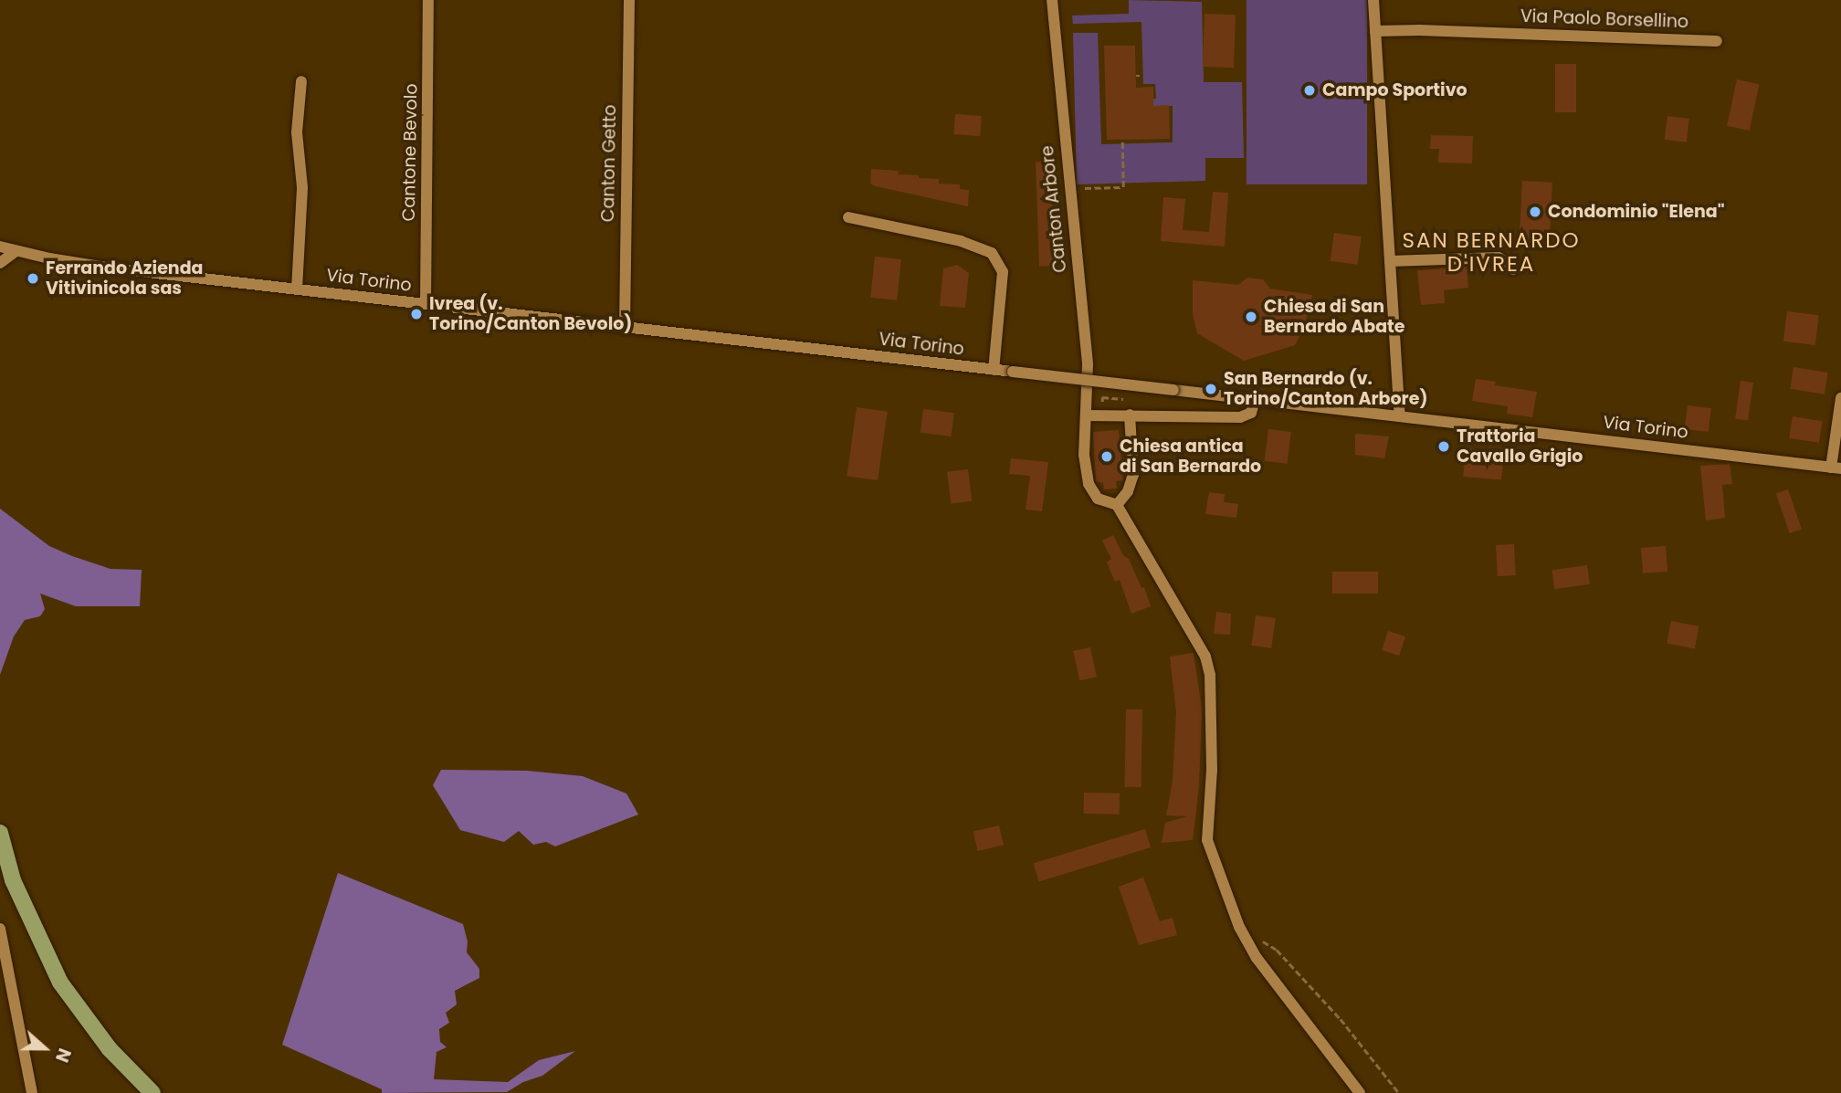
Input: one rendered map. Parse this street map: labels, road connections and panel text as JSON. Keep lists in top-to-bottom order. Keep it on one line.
{"streets":{"street":["Via Paolo Borsellino","Cantone Bevolo","Canton Getto","Canton Arbore","Via Torino"]},"crossings":[["Cantone Bevolo","Via Torino"],["Canton Getto","Via Torino"]],"districts":["SAN BERNARDO D'IVREA"],"places":["Campo Sportivo","Condominio \"Elena\"","Ferrando Azienda Vitivinicola sas","Ivrea (v. Torino/Canton Bevolo)","Chiesa di San Bernardo Abate","San Bernardo (v. Torino/Canton Arbore)","Trattoria Cavallo Grigio","Chiesa antica di San Bernardo"],"north":"right"}
